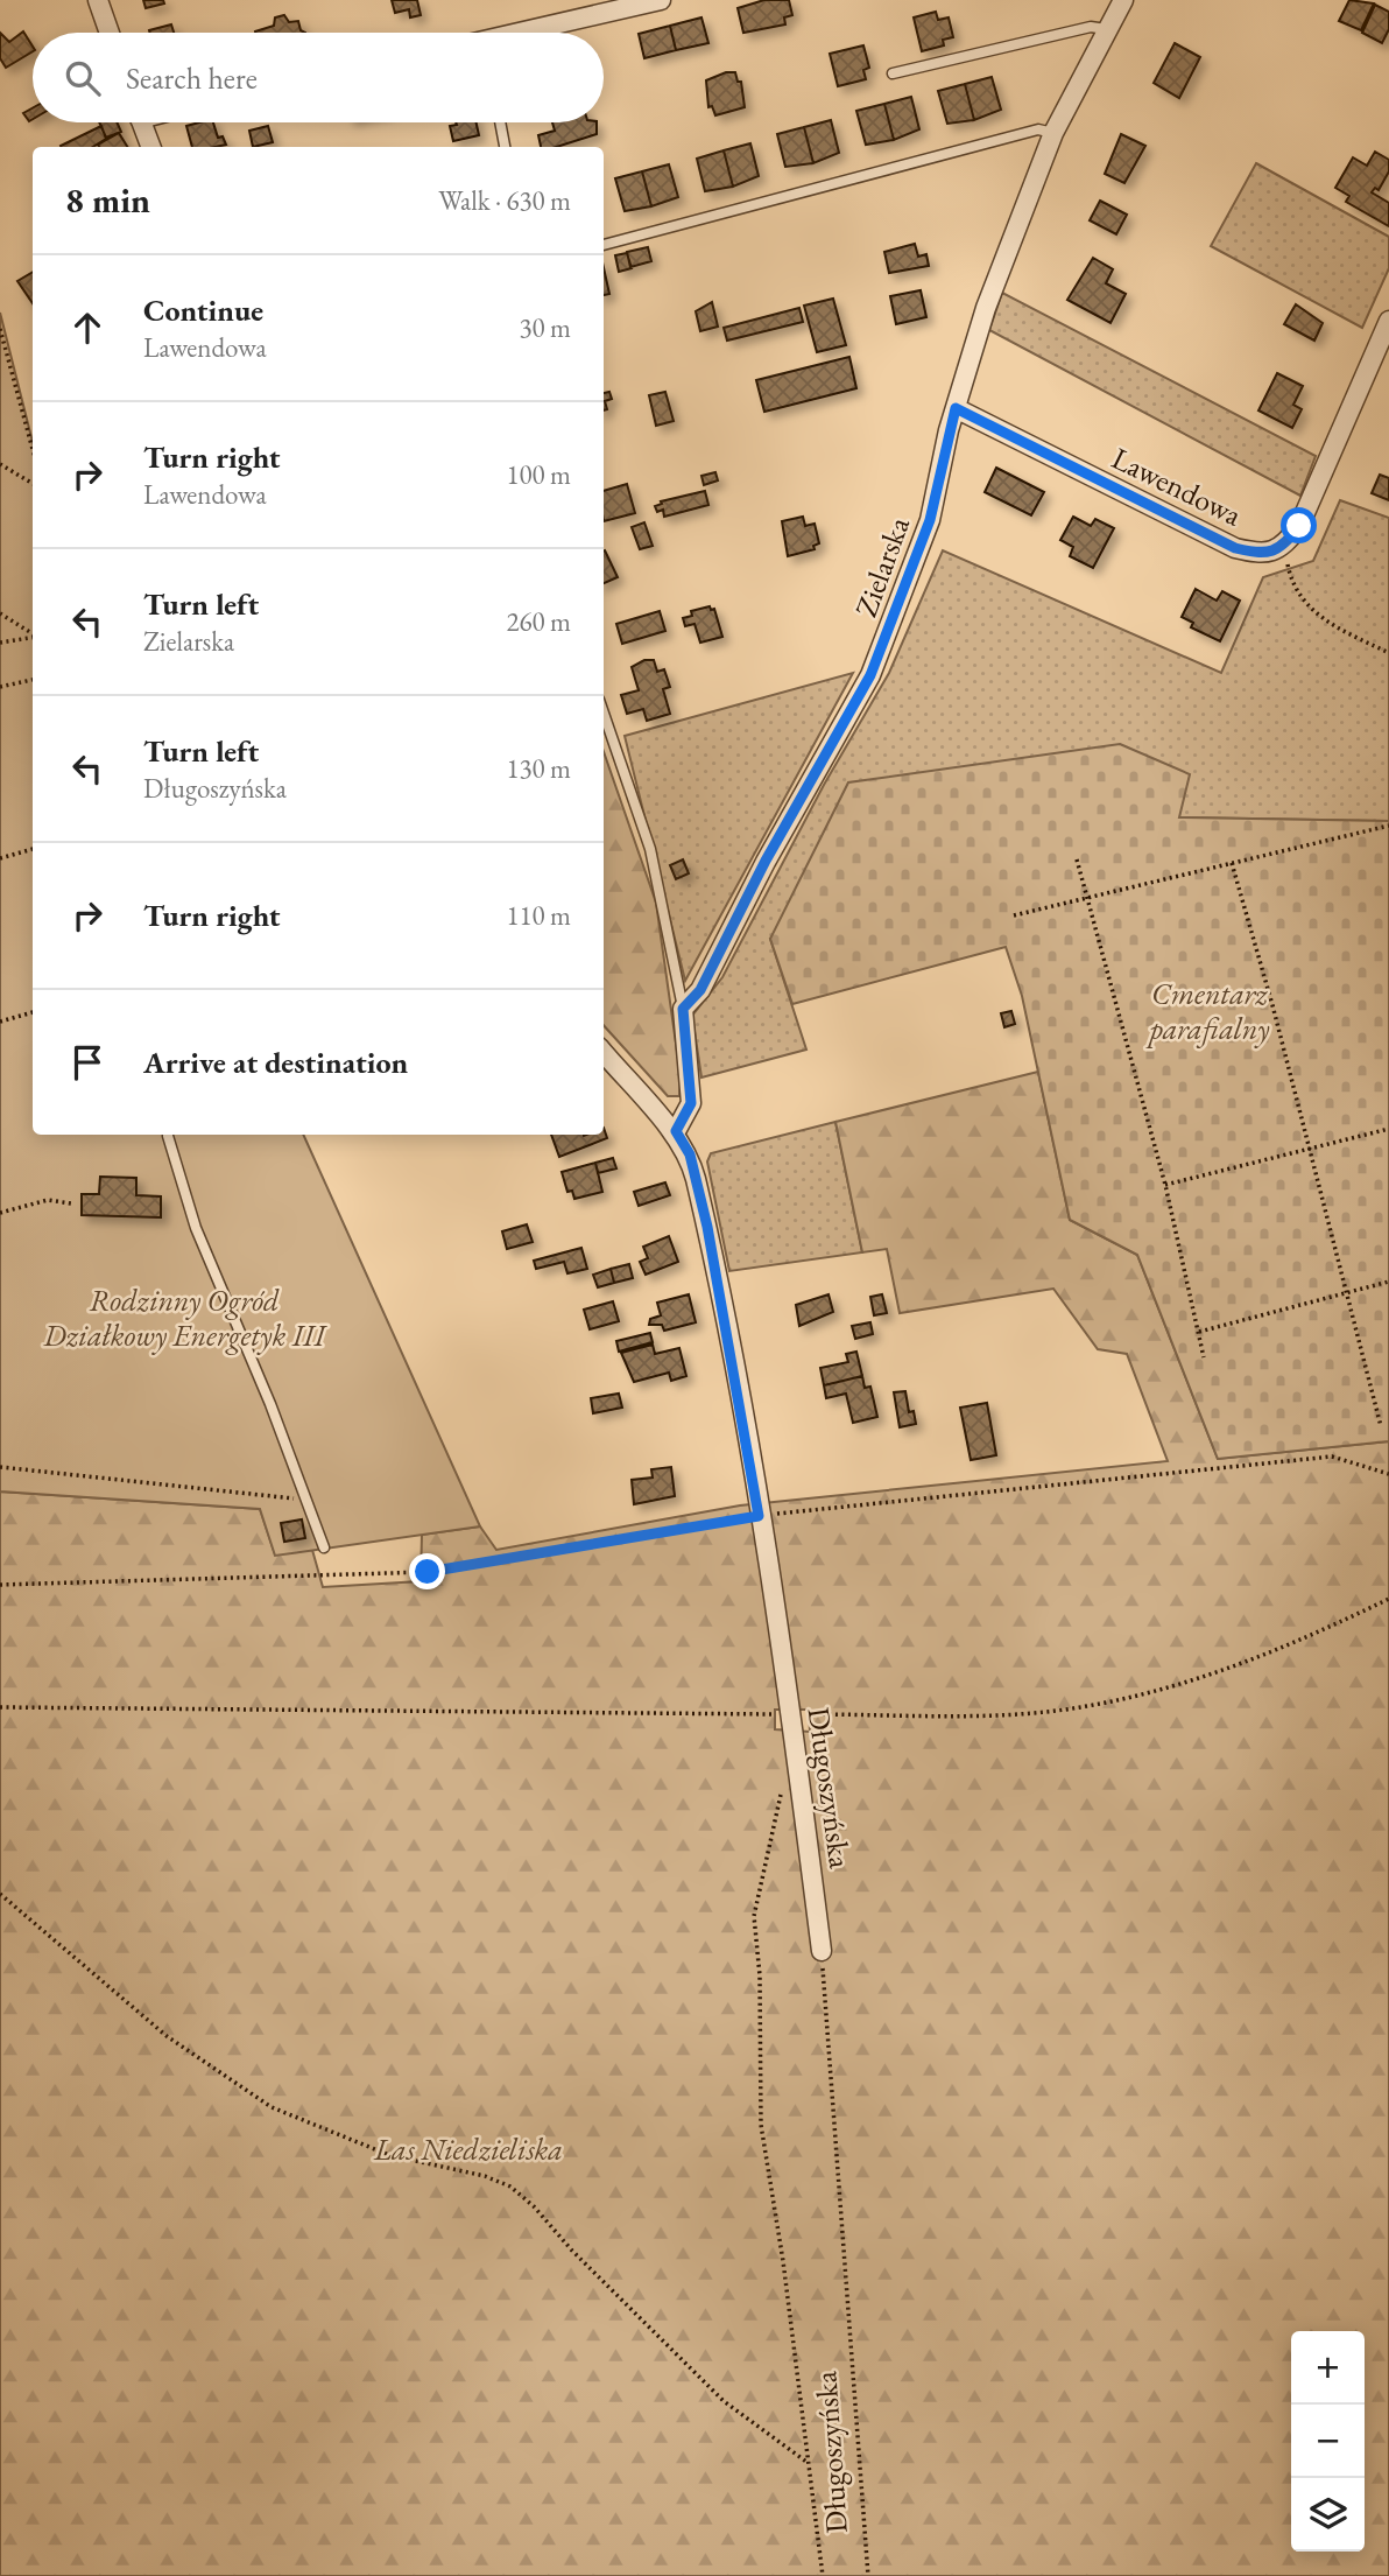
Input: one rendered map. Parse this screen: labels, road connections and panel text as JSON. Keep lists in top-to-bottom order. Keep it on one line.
{"streets":{"street":["Lawendowa","Zielarska","Długoszyńska"]},"crossings":[["Lawendowa","Zielarska"]],"parks":["Cmentarz parafialny","Rodzinny Ogród Działkowy Energetyk III","Las Niedzieliska"],"page":{"search":"Search here","heading":["8 min","Walk · 630 m"],"list":[["Continue","Lawendowa","30 m"],["Turn right","Lawendowa","100 m"],["Turn left","Zielarska","260 m"],["Turn left","Długoszyńska","130 m"],["Turn right","110 m"],"Arrive at destination"],"map_buttons":["+","−"]}}
